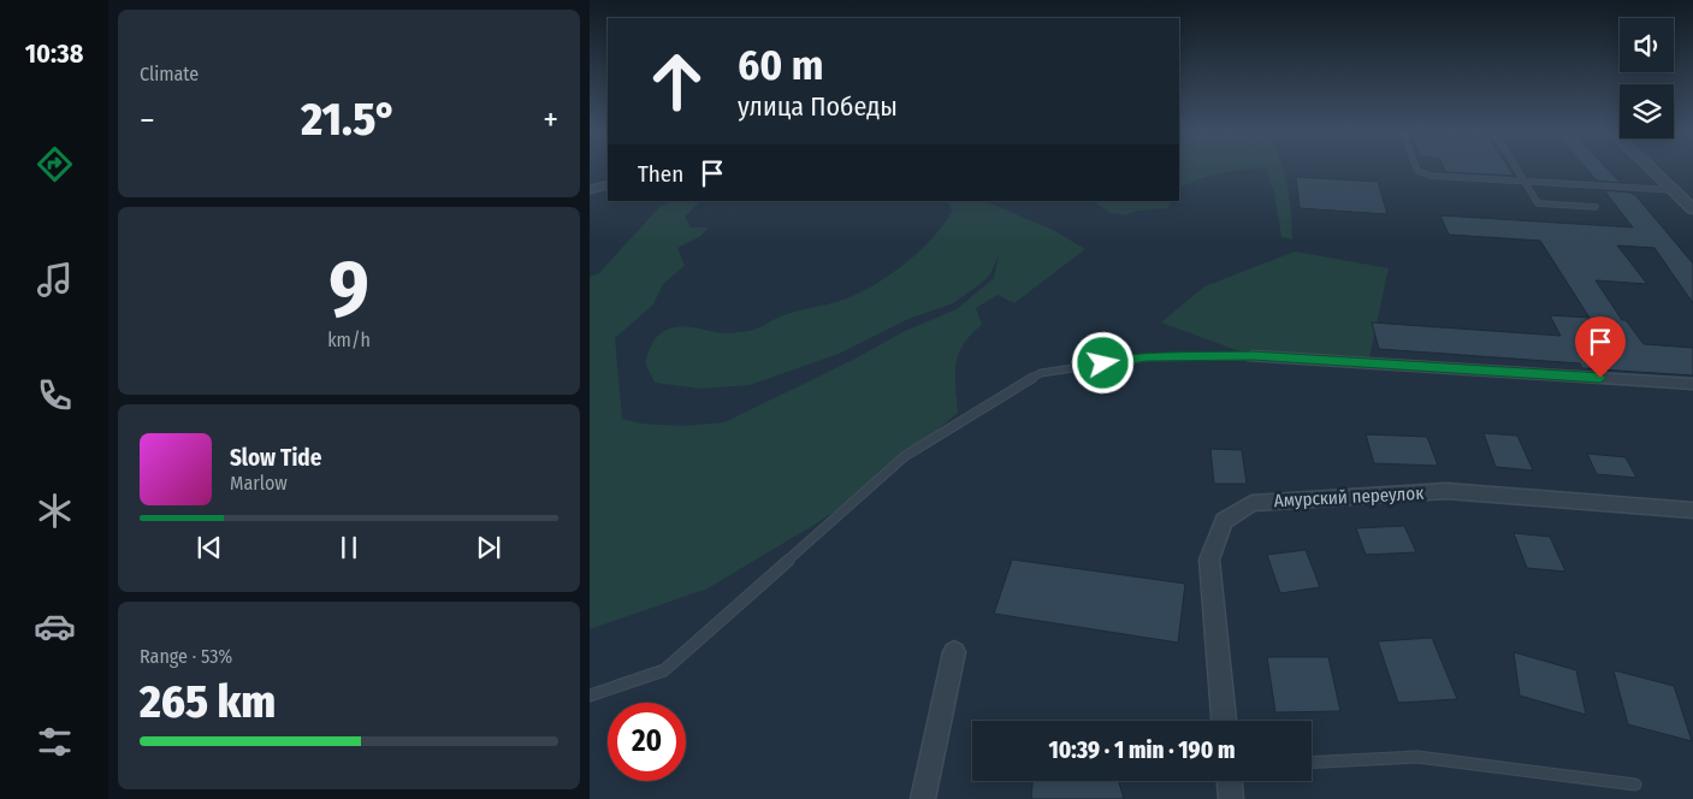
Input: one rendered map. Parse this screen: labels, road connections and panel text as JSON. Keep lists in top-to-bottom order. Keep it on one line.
{"streets":{"street":["Амурский переулок"]},"page":{"tabs":"10:38","tile":["Climate",["9","km/h"],["Range · 53%","265 km"]],"turn":["60 m","улица Победы"],"heat":["−","21.5°","+"],"then":"Then","song":["Slow Tide","Marlow"],"limit":"20","trip":"10:39 · 1 min · 190 m"}}
